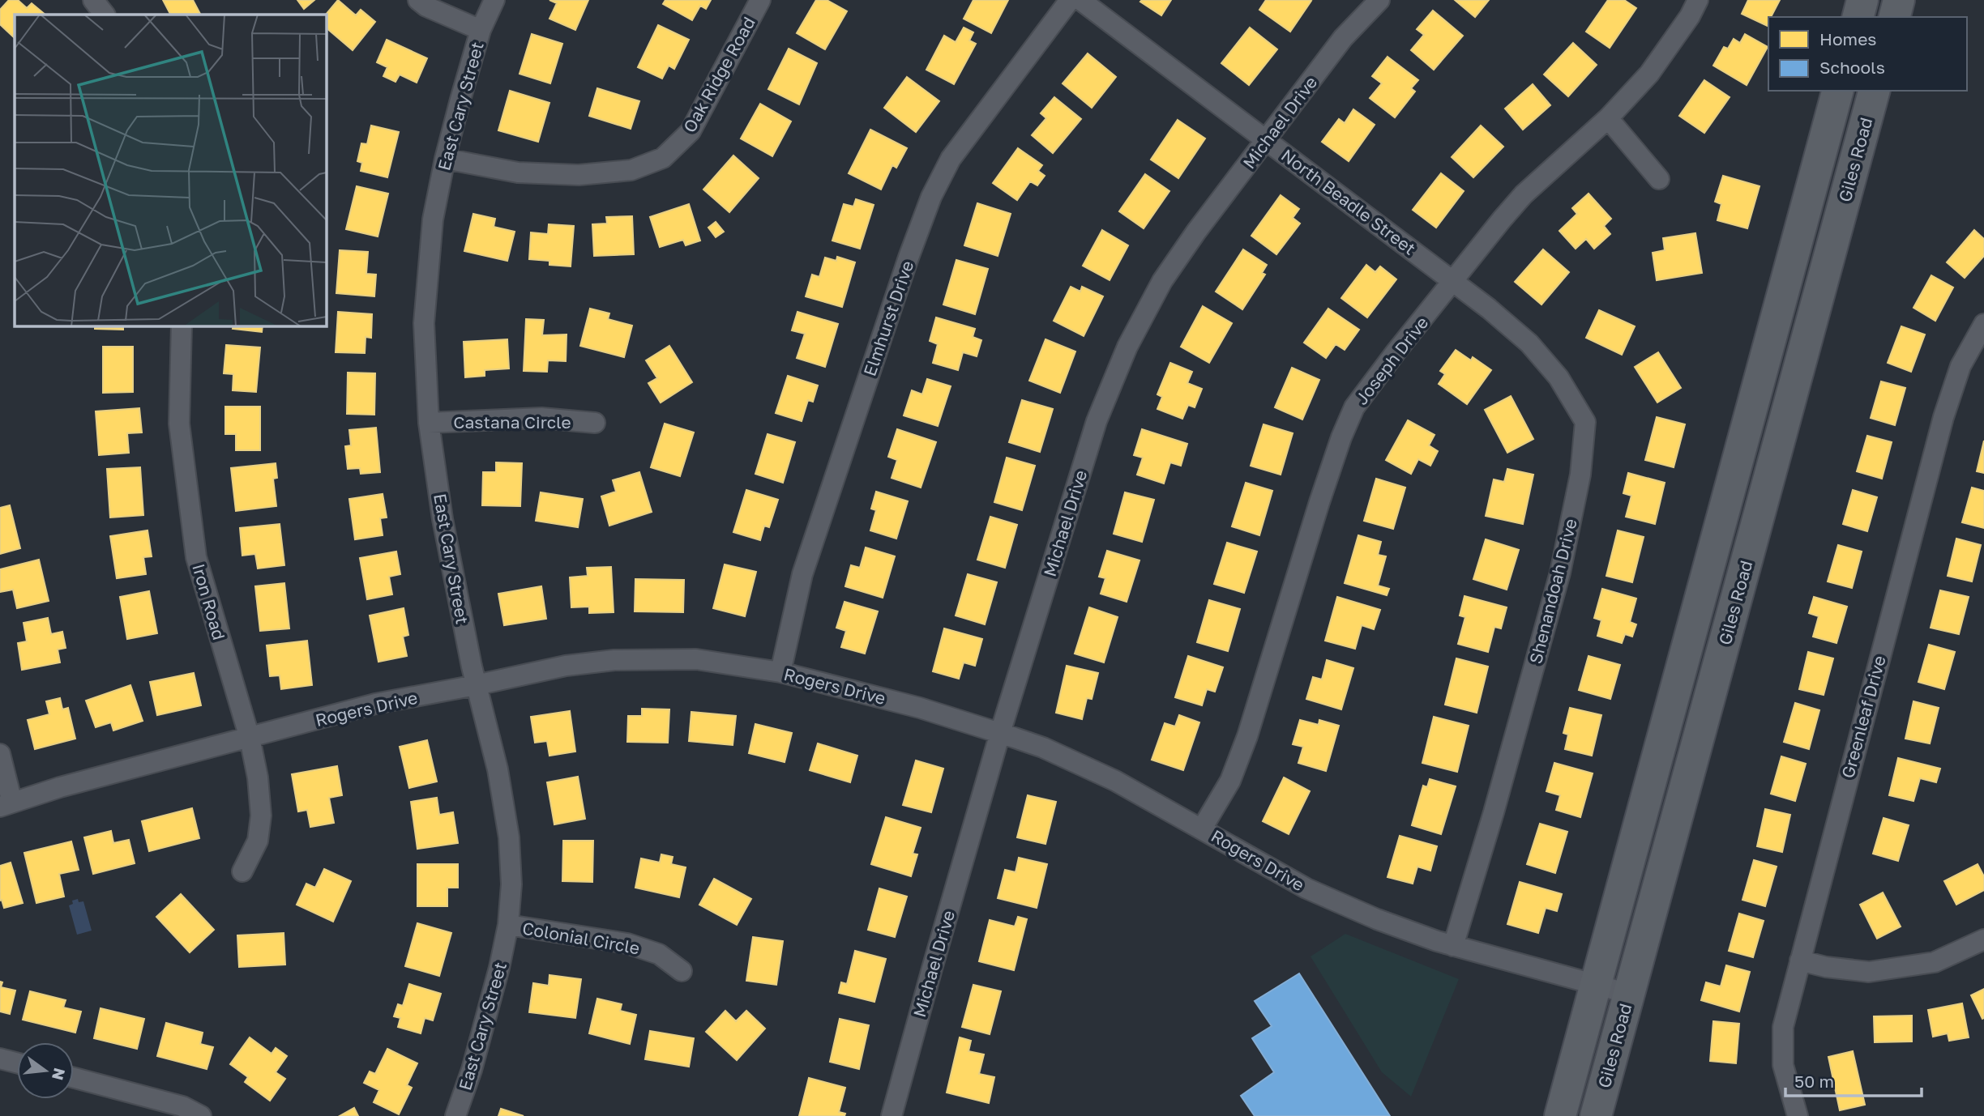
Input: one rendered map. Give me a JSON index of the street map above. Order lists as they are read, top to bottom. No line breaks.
{"streets":{"main road":["Giles Road"],"street":["Oak Ridge Road","East Cary Street","Michael Drive","North Beadle Street","Elmhurst Drive","Joseph Drive","Castana Circle","Shenandoah Drive","Iron Road","Rogers Drive","Greenleaf Drive","Colonial Circle"]},"crossings":[["Oak Ridge Road","East Cary Street"],["East Cary Street","Castana Circle"],["East Cary Street","Rogers Drive"],["East Cary Street","Colonial Circle"],["Michael Drive","North Beadle Street"],["Michael Drive","Rogers Drive"],["Giles Road","Rogers Drive"],["North Beadle Street","Joseph Drive"],["North Beadle Street","Shenandoah Drive"],["Elmhurst Drive","Rogers Drive"],["Joseph Drive","Shenandoah Drive"],["Joseph Drive","Rogers Drive"],["Shenandoah Drive","Rogers Drive"],["Iron Road","Rogers Drive"]],"legend":["Homes","Schools"],"scale_bar":"50 m","north":"right"}
